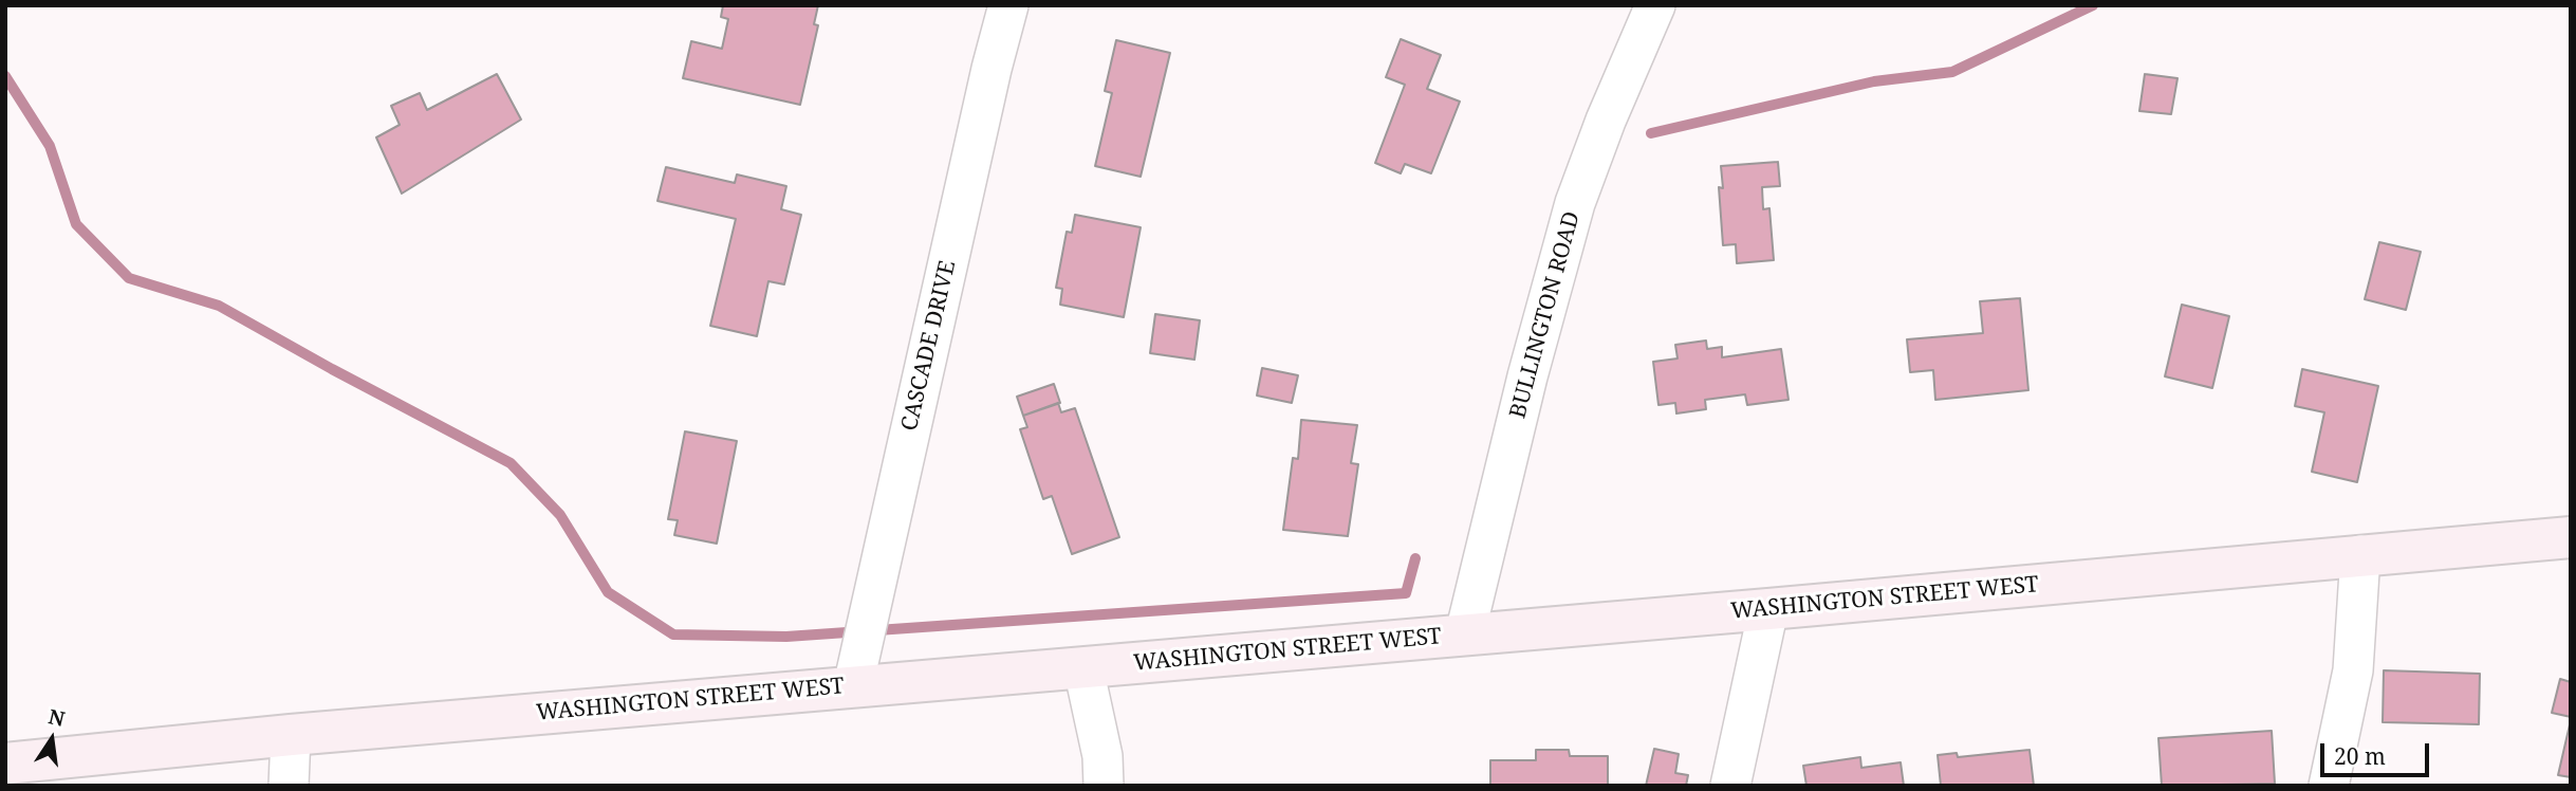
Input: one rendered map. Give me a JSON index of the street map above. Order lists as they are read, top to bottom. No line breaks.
{"streets":{"street":["BULLINGTON ROAD","CASCADE DRIVE","WASHINGTON STREET WEST"]},"crossings":[["BULLINGTON ROAD","WASHINGTON STREET WEST"],["CASCADE DRIVE","WASHINGTON STREET WEST"]],"scale_bar":"20 m","north":"top"}
